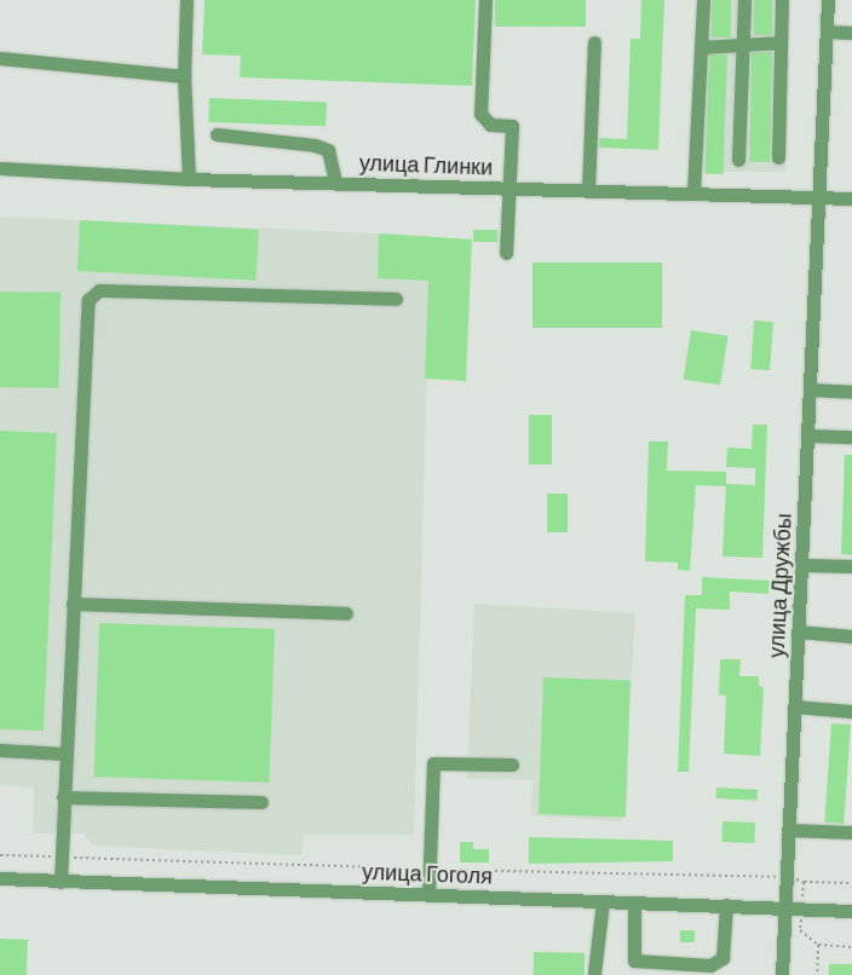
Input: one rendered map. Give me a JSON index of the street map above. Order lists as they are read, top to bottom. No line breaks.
{"streets":{"street":["улица Глинки","улица Дружбы","улица Гоголя"]},"crossings":[["улица Глинки","улица Дружбы"],["улица Дружбы","улица Гоголя"]]}
